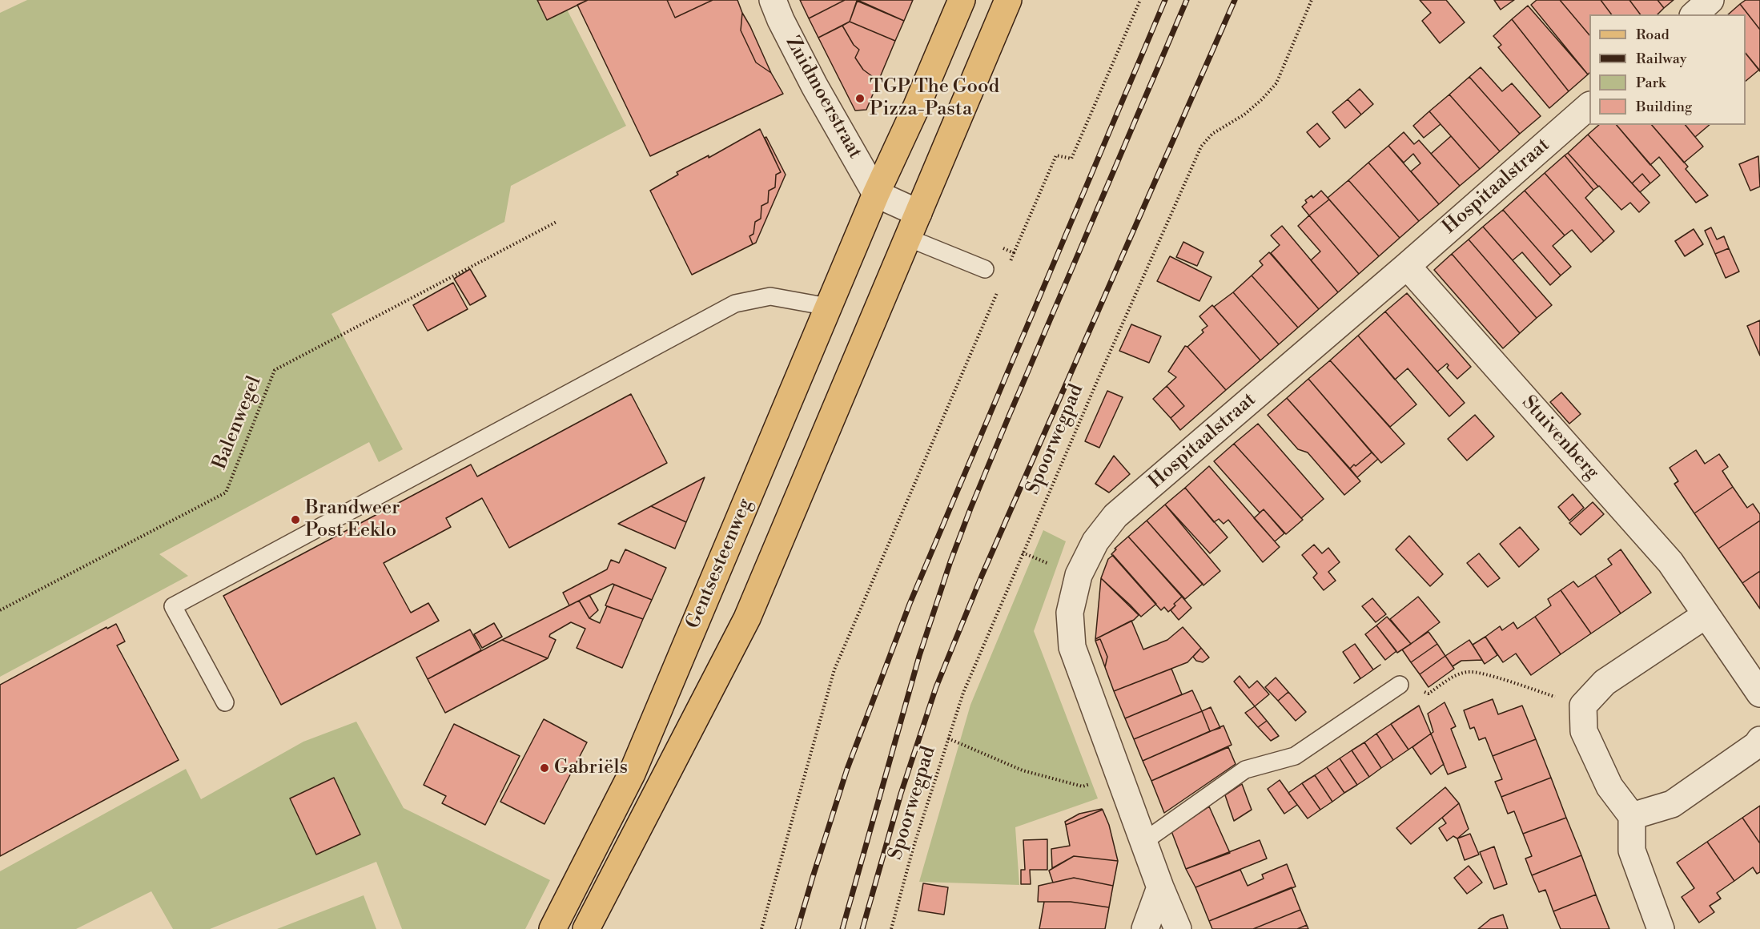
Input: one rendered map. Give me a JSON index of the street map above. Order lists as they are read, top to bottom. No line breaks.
{"streets":{"main road":["Gentsesteenweg"],"street":["Zuidmoerstraat","Hospitaalstraat","Stuivenberg"],"path":["Balenwegel","Spoorwegpad"]},"crossings":[["Zuidmoerstraat","Gentsesteenweg"],["Hospitaalstraat","Stuivenberg"]],"places":["TGP The Good Pizza-Pasta","Brandweer Post Eeklo","Gabriëls"],"legend":["Road","Railway","Park","Building"]}
